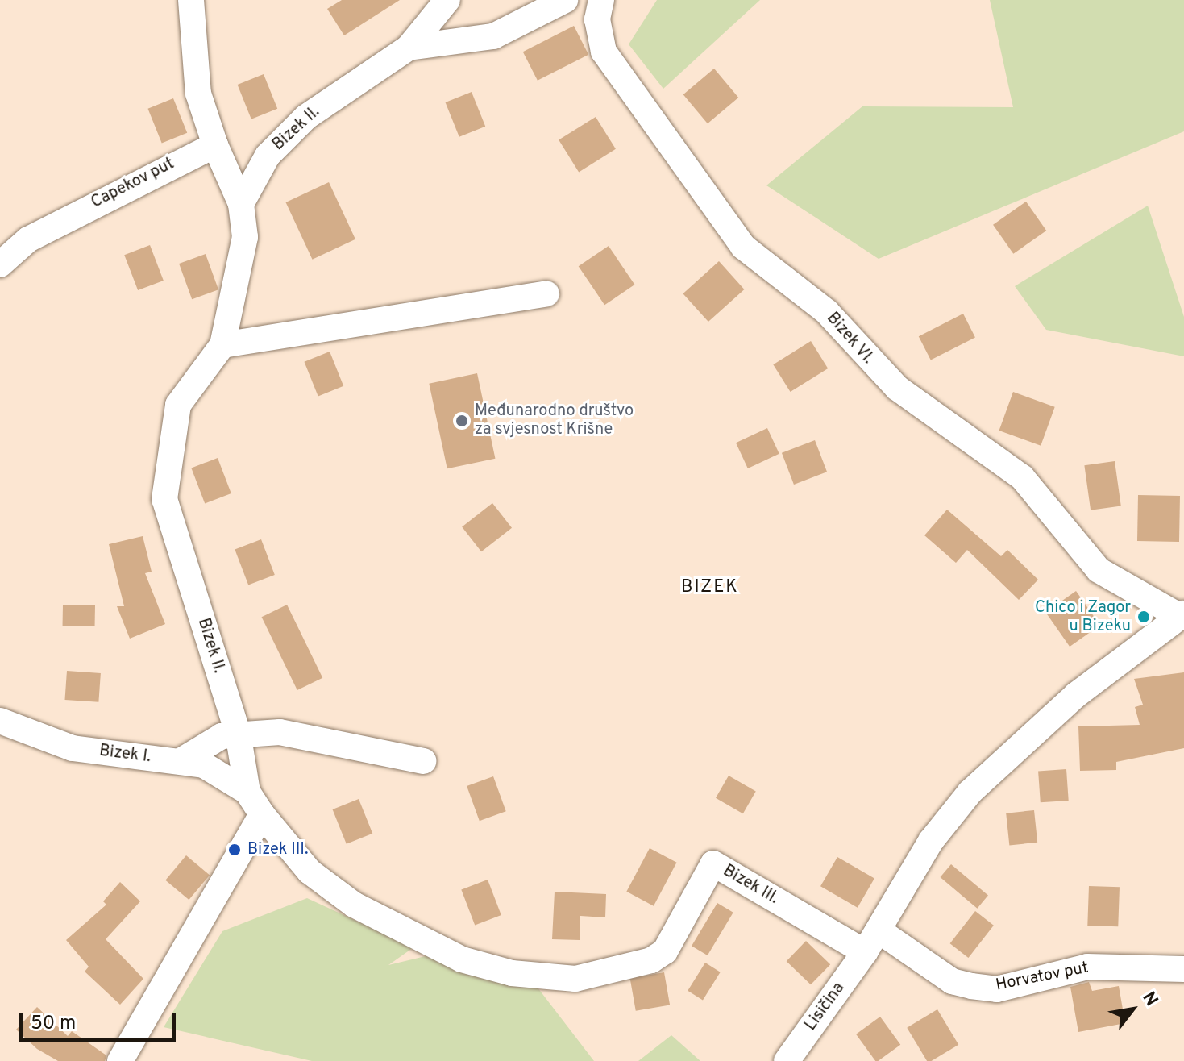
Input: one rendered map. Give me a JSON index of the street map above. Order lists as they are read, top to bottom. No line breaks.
{"streets":{"street":["Bizek II.","Capekov put","Bizek VI.","Bizek I.","Bizek III.","Horvatov put","Lisičina"]},"crossings":[["Bizek II.","Bizek I."],["Bizek II.","Bizek III."],["Bizek III.","Lisičina"]],"districts":["BIZEK"],"places":["Međunarodno društvo za svjesnost Krišne","Chico i Zagor u Bizeku","Bizek III."],"scale_bar":"50 m","north":"top right"}
